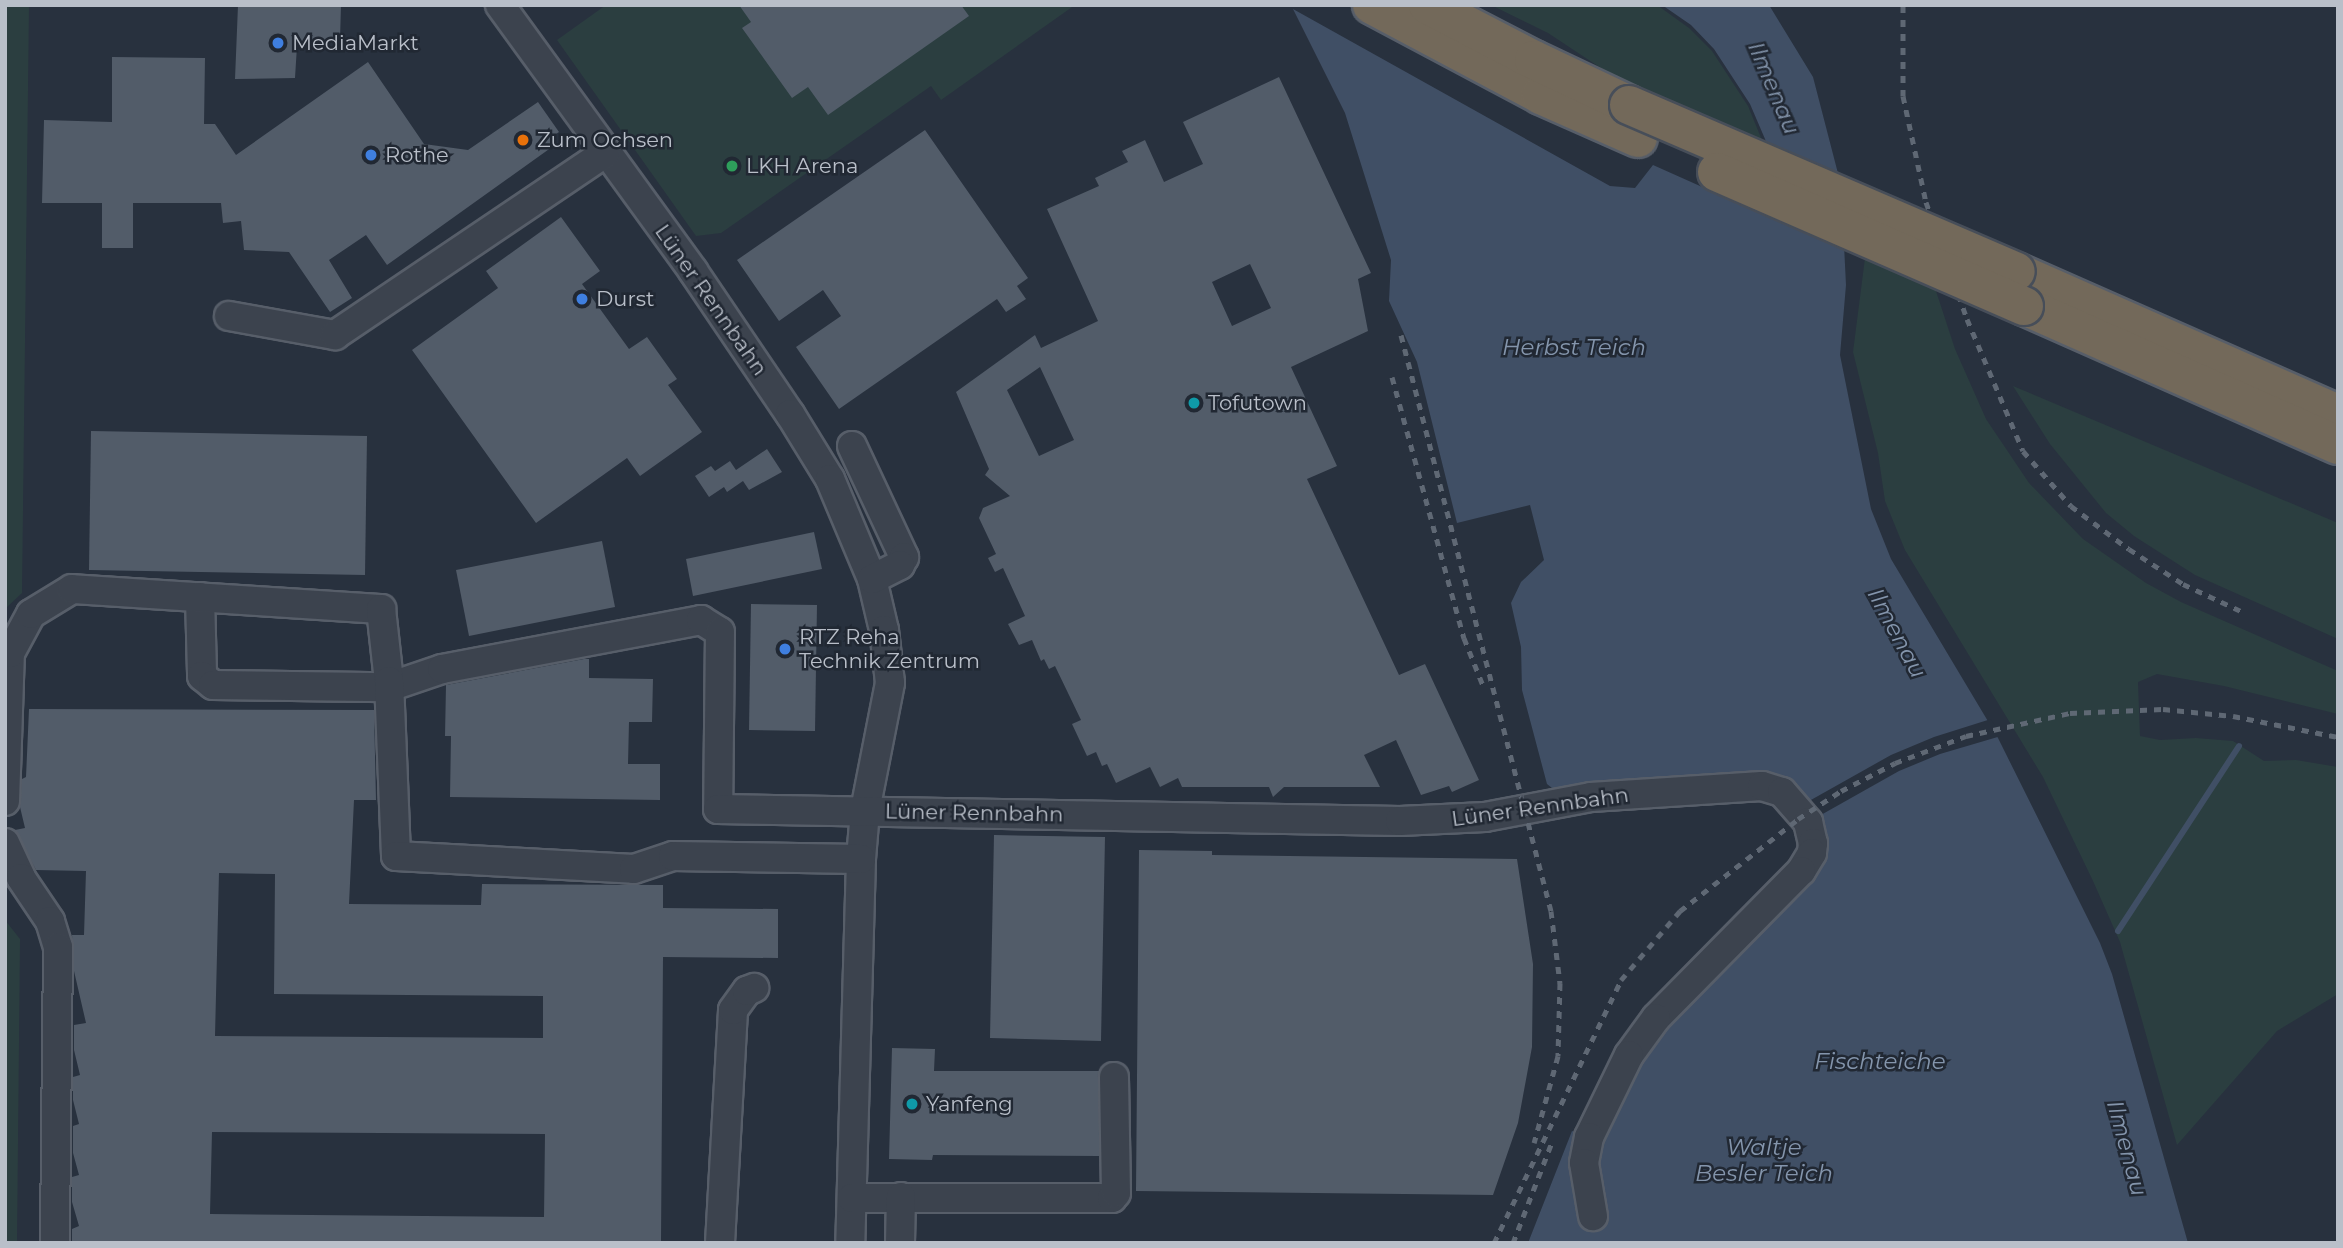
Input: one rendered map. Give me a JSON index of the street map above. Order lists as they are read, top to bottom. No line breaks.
{"streets":{"street":["Lüner Rennbahn"]},"water":["Ilmenau","Herbst Teich","Fischteiche","Waltje Besler Teich"],"places":["MediaMarkt","Zum Ochsen","Rothe","LKH Arena","Durst","Tofutown","RTZ Reha Technik Zentrum","Yanfeng"]}
